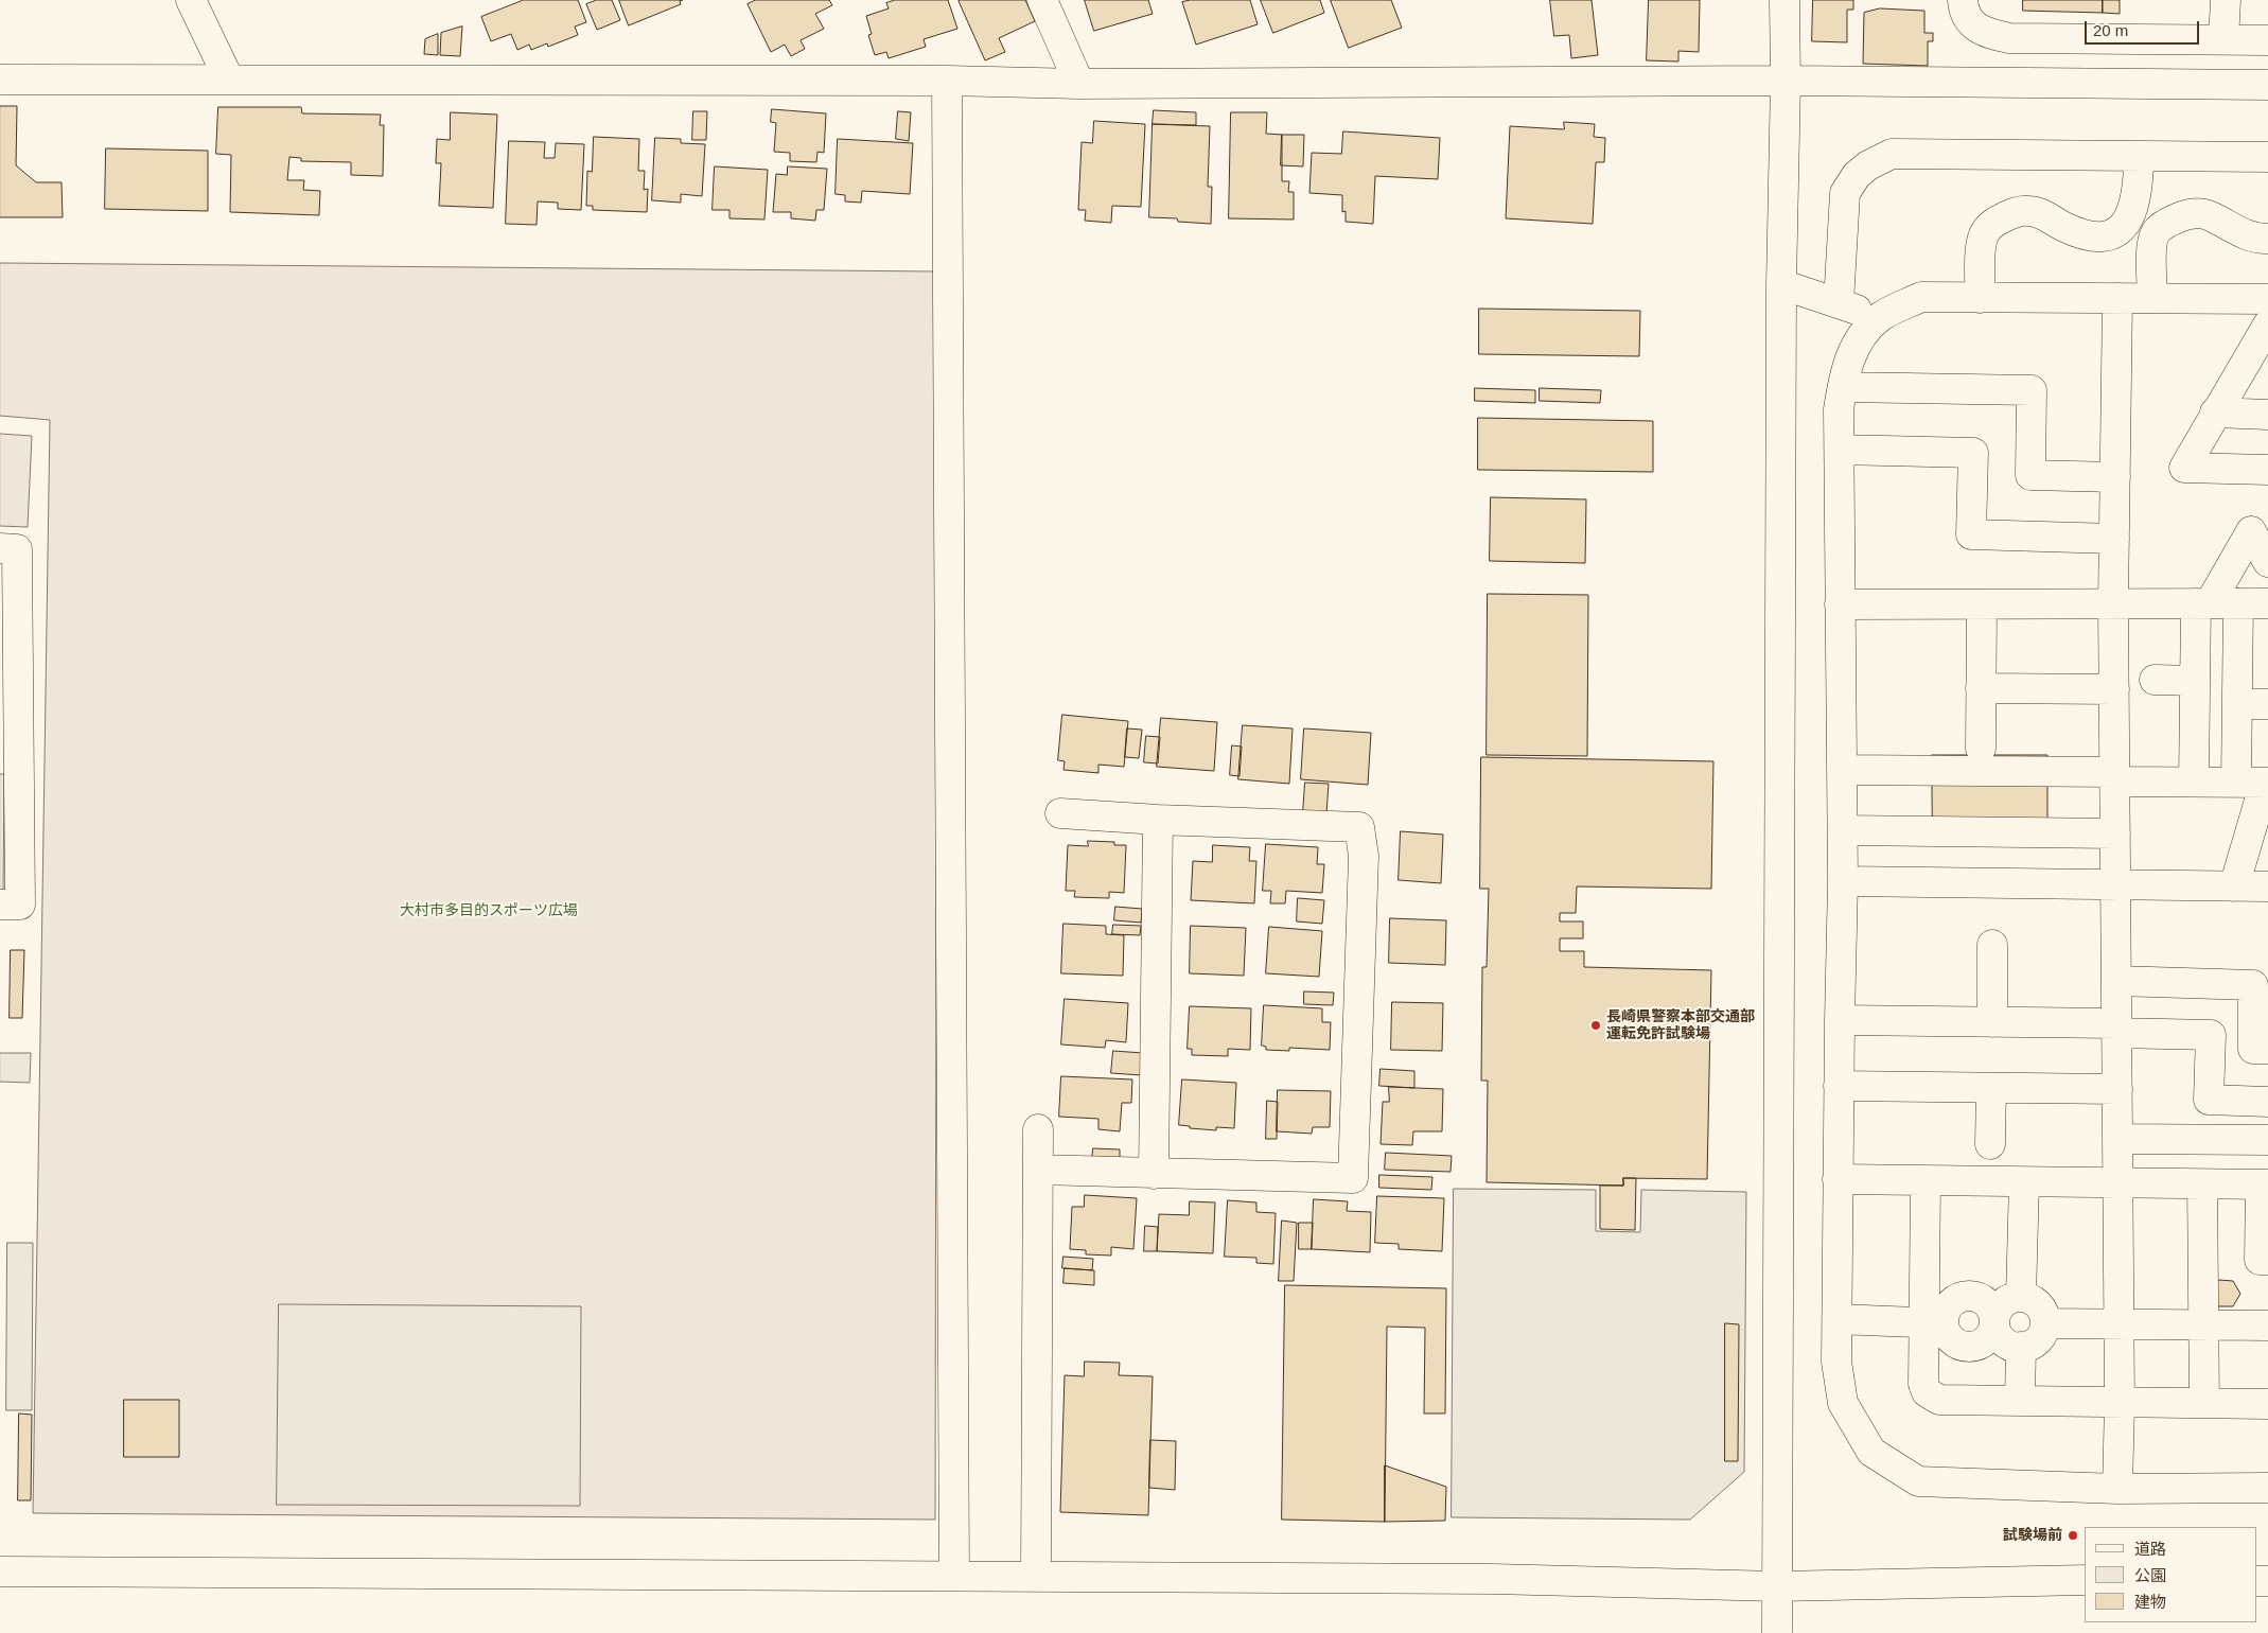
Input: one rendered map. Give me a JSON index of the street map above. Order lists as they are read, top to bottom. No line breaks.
{"parks":["大村市多目的スポーツ広場"],"places":["長崎県警察本部交通部 運転免許試験場","試験場前"],"legend":["道路","公園","建物"],"scale_bar":"20 m"}
